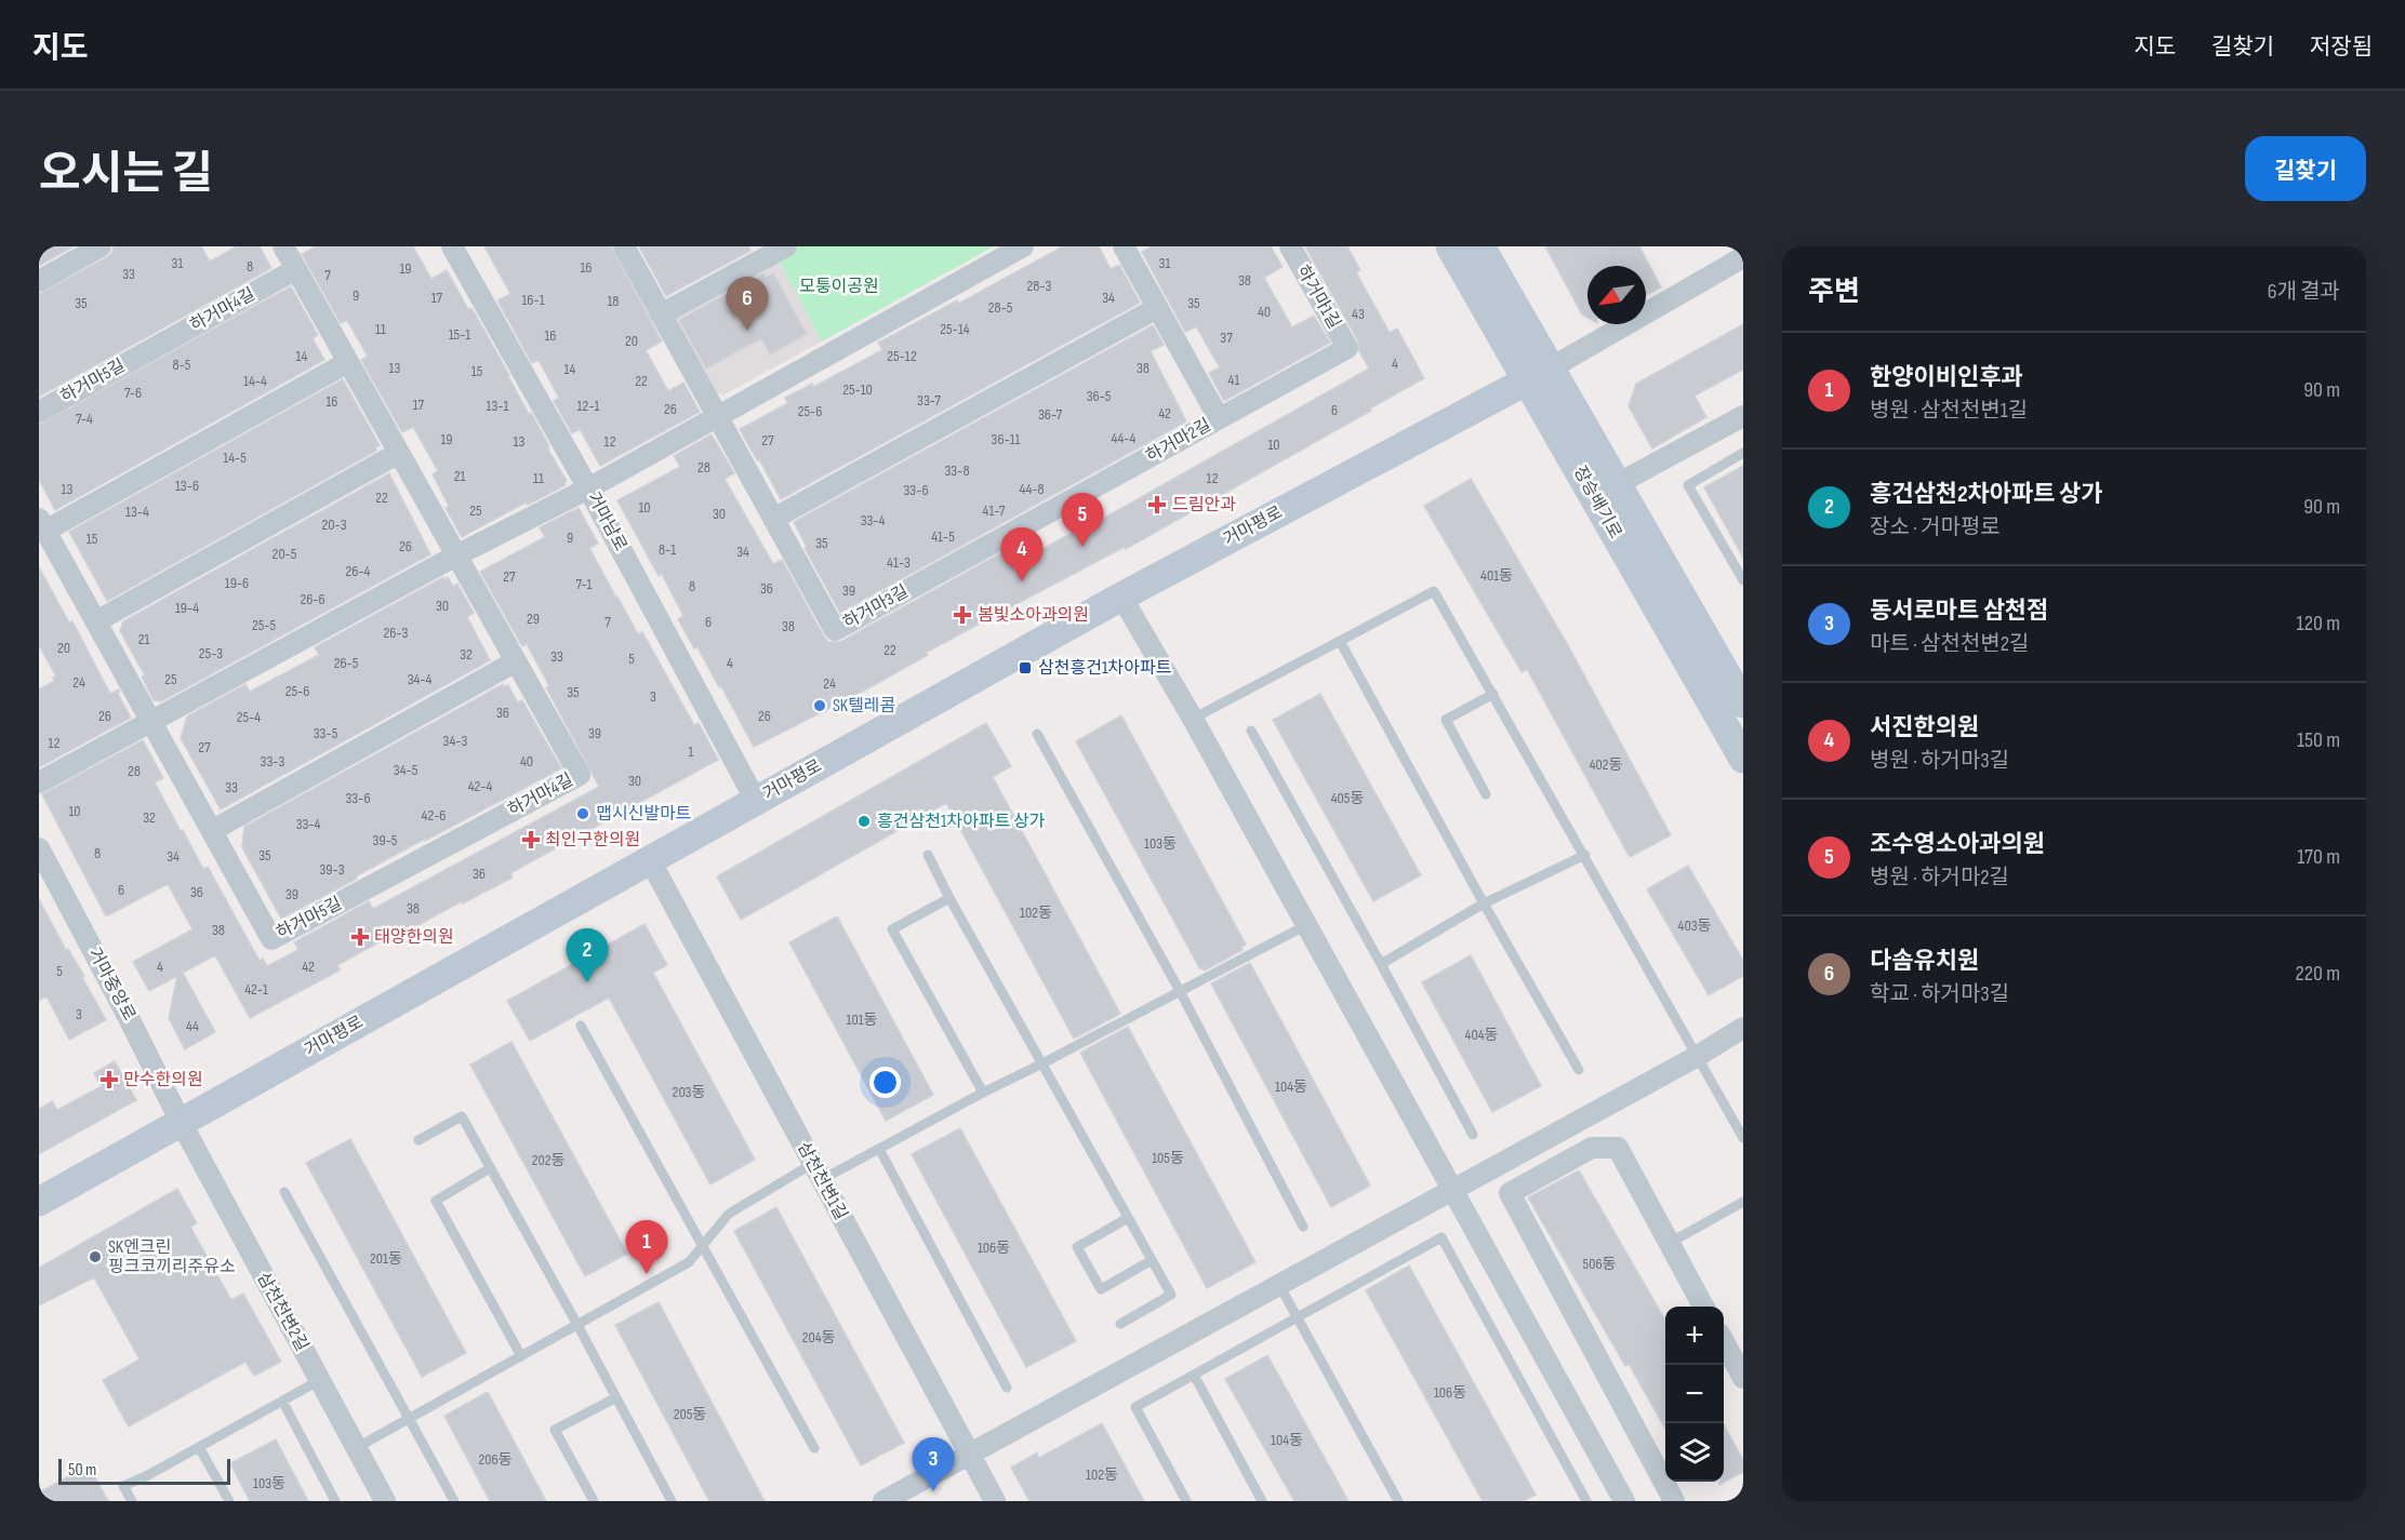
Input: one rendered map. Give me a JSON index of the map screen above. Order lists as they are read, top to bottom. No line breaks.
{"streets":{"street":["하거마1길","하거마4길","하거마5길","하거마2길","장승배기로","거마남로","거마평로","하거마3길","거마중앙로","삼천천변1길","삼천천변2길"]},"crossings":[["하거마1길","하거마2길"],["하거마4길","하거마5길"],["하거마2길","하거마3길"],["장승배기로","거마평로"],["거마남로","거마평로"],["거마평로","거마중앙로"],["거마평로","삼천천변1길"],["거마평로","삼천천변2길"],["거마중앙로","삼천천변2길"]],"parks":["모퉁이공원"],"places":{"health":["드림안과","봄빛소아과의원","최인구한의원","태양한의원","만수한의원"],"transit":["삼천흥건1차아파트"],"other":["SK텔레콤","맵시신발마트","흥건삼천1차아파트 상가","SK엔크린 핑크코끼리주유소"]},"house_numbers":["31","31","8","16","19","33","7","38","28-3","9","17","34","16-1","18","35","35","28-5","40","43","11","25-14","15-1","16","37","20","14","25-12","4","8-5","13","38","14","15","41","14-4","22","25-10","7-6","36-5","33-7","16","17","13-1","12-1","26","6","25-6","42","36-7","7-4","44-4","19","36-11","27","13","12","10","14-5","28","33-8","21","11","12","13-6","13","44-8","33-6","22","10","25","41-7","13-4","30","33-4","20-3","41-5","9","15","35","26","8-1","34","20-5","41-3","26-4","401동","27","19-6","7-1","8","36","39","26-6","30","19-4","29","7","6","25-5","38","26-3","21","20","22","25-3","32","33","5","26-5","4","25","34-4","24","24","25-6","35","3","36","26","26","25-4","33-5","39","34-3","12","27","1","33-3","40","402동","34-5","28","30","42-4","33","33-6","405동","10","42-6","32","33-4","39-5","103동","8","35","34","39-3","36","6","36","39","38","102동","403동","38","4","42","5","42-1","3","101동","44","404동","104동","203동","105동","202동","106동","201동","506동","204동","106동","205동","104동","206동","102동","103동"],"scale_bar":"50 m","north":"bottom left","page":{"header":"지도","nav":["지도","길찾기","저장됨"],"title":"오시는 길","buttons":"길찾기","heading":["주변","6개 결과"],"pins":["6","5","4","2","1","3"],"list":[{"mark":"1","name":"한양이비인후과","note":"병원 · 삼천천변1길","value":"90 m"},{"mark":"2","name":"흥건삼천2차아파트 상가","note":"장소 · 거마평로","value":"90 m"},{"mark":"3","name":"동서로마트 삼천점","note":"마트 · 삼천천변2길","value":"120 m"},{"mark":"4","name":"서진한의원","note":"병원 · 하거마3길","value":"150 m"},{"mark":"5","name":"조수영소아과의원","note":"병원 · 하거마2길","value":"170 m"},{"mark":"6","name":"다솜유치원","note":"학교 · 하거마3길","value":"220 m"}],"map_buttons":["+","−"],"scale":"50 m"}}
